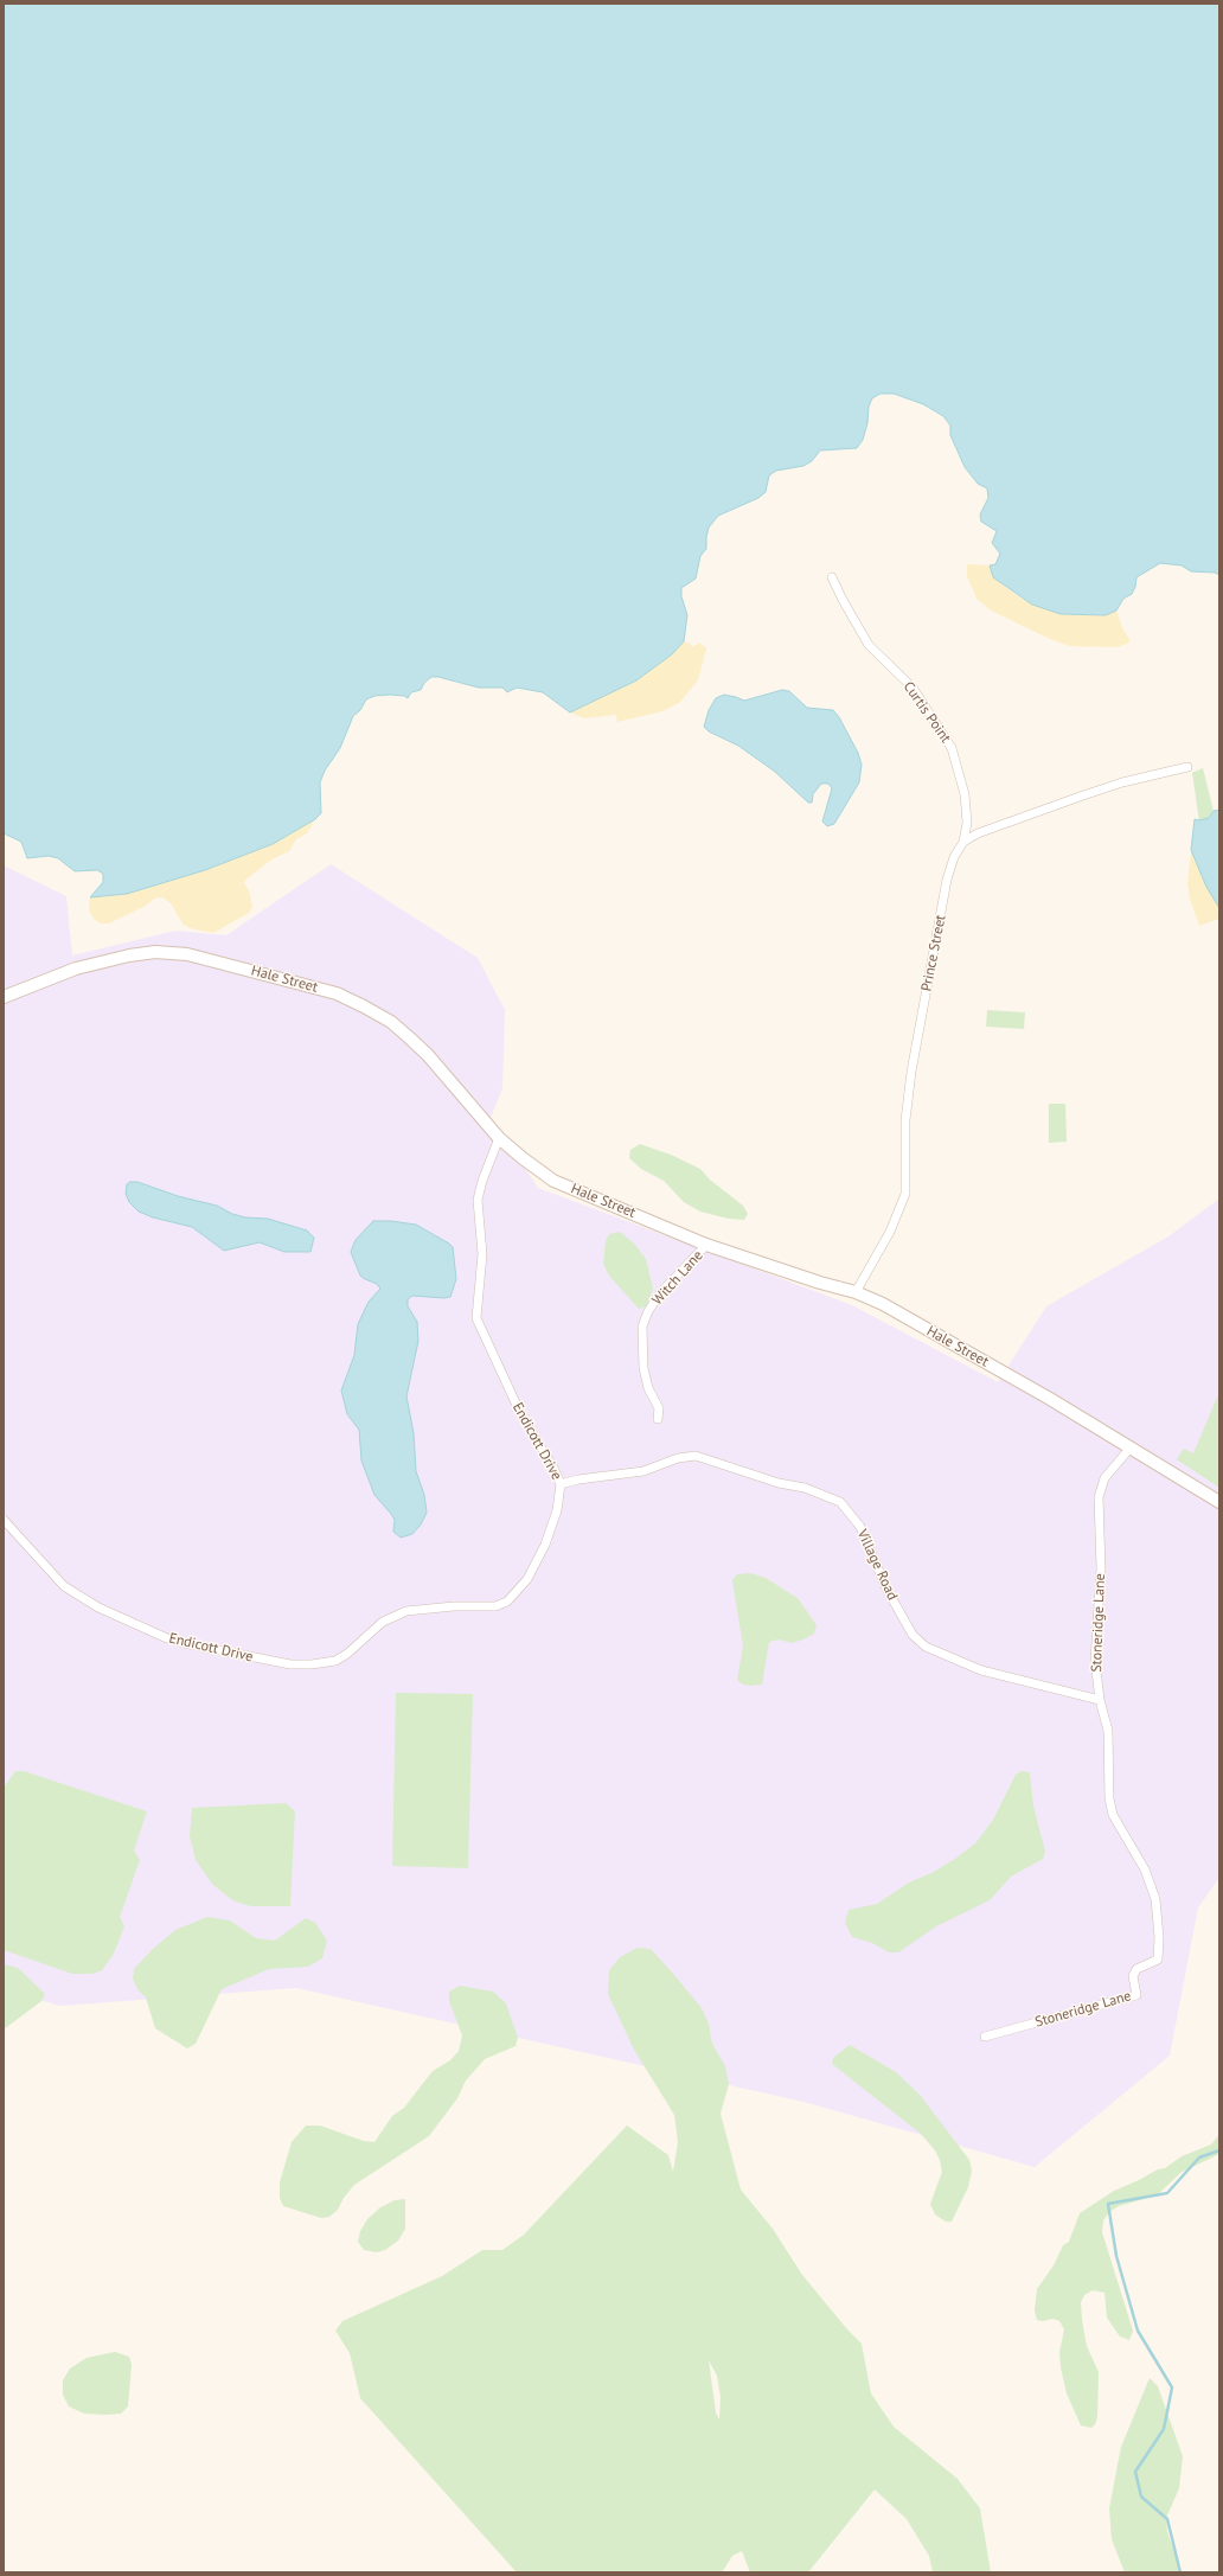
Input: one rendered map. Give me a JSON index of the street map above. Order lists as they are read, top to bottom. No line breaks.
{"streets":{"main road":["Hale Street"],"street":["Curtis Point","Prince Street","Witch Lane","Endicott Drive","Village Road","Stoneridge Lane"]},"crossings":[["Curtis Point","Prince Street"],["Prince Street","Hale Street"],["Hale Street","Witch Lane"],["Hale Street","Endicott Drive"],["Hale Street","Stoneridge Lane"],["Endicott Drive","Village Road"],["Village Road","Stoneridge Lane"]]}
